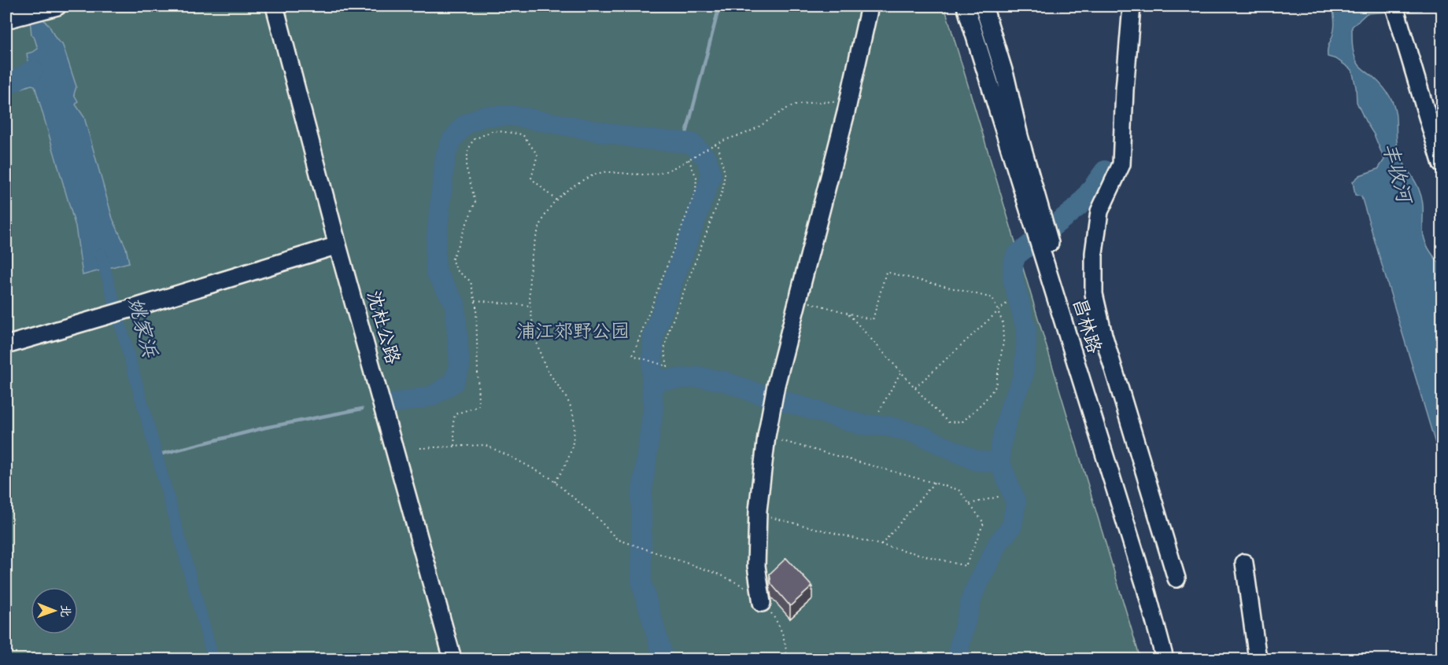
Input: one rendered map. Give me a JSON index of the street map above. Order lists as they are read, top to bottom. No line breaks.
{"streets":{"street":["昌林路","沈杜公路"]},"water":["丰收河","姚家浜"],"parks":["浦江郊野公园"],"north":"right"}
